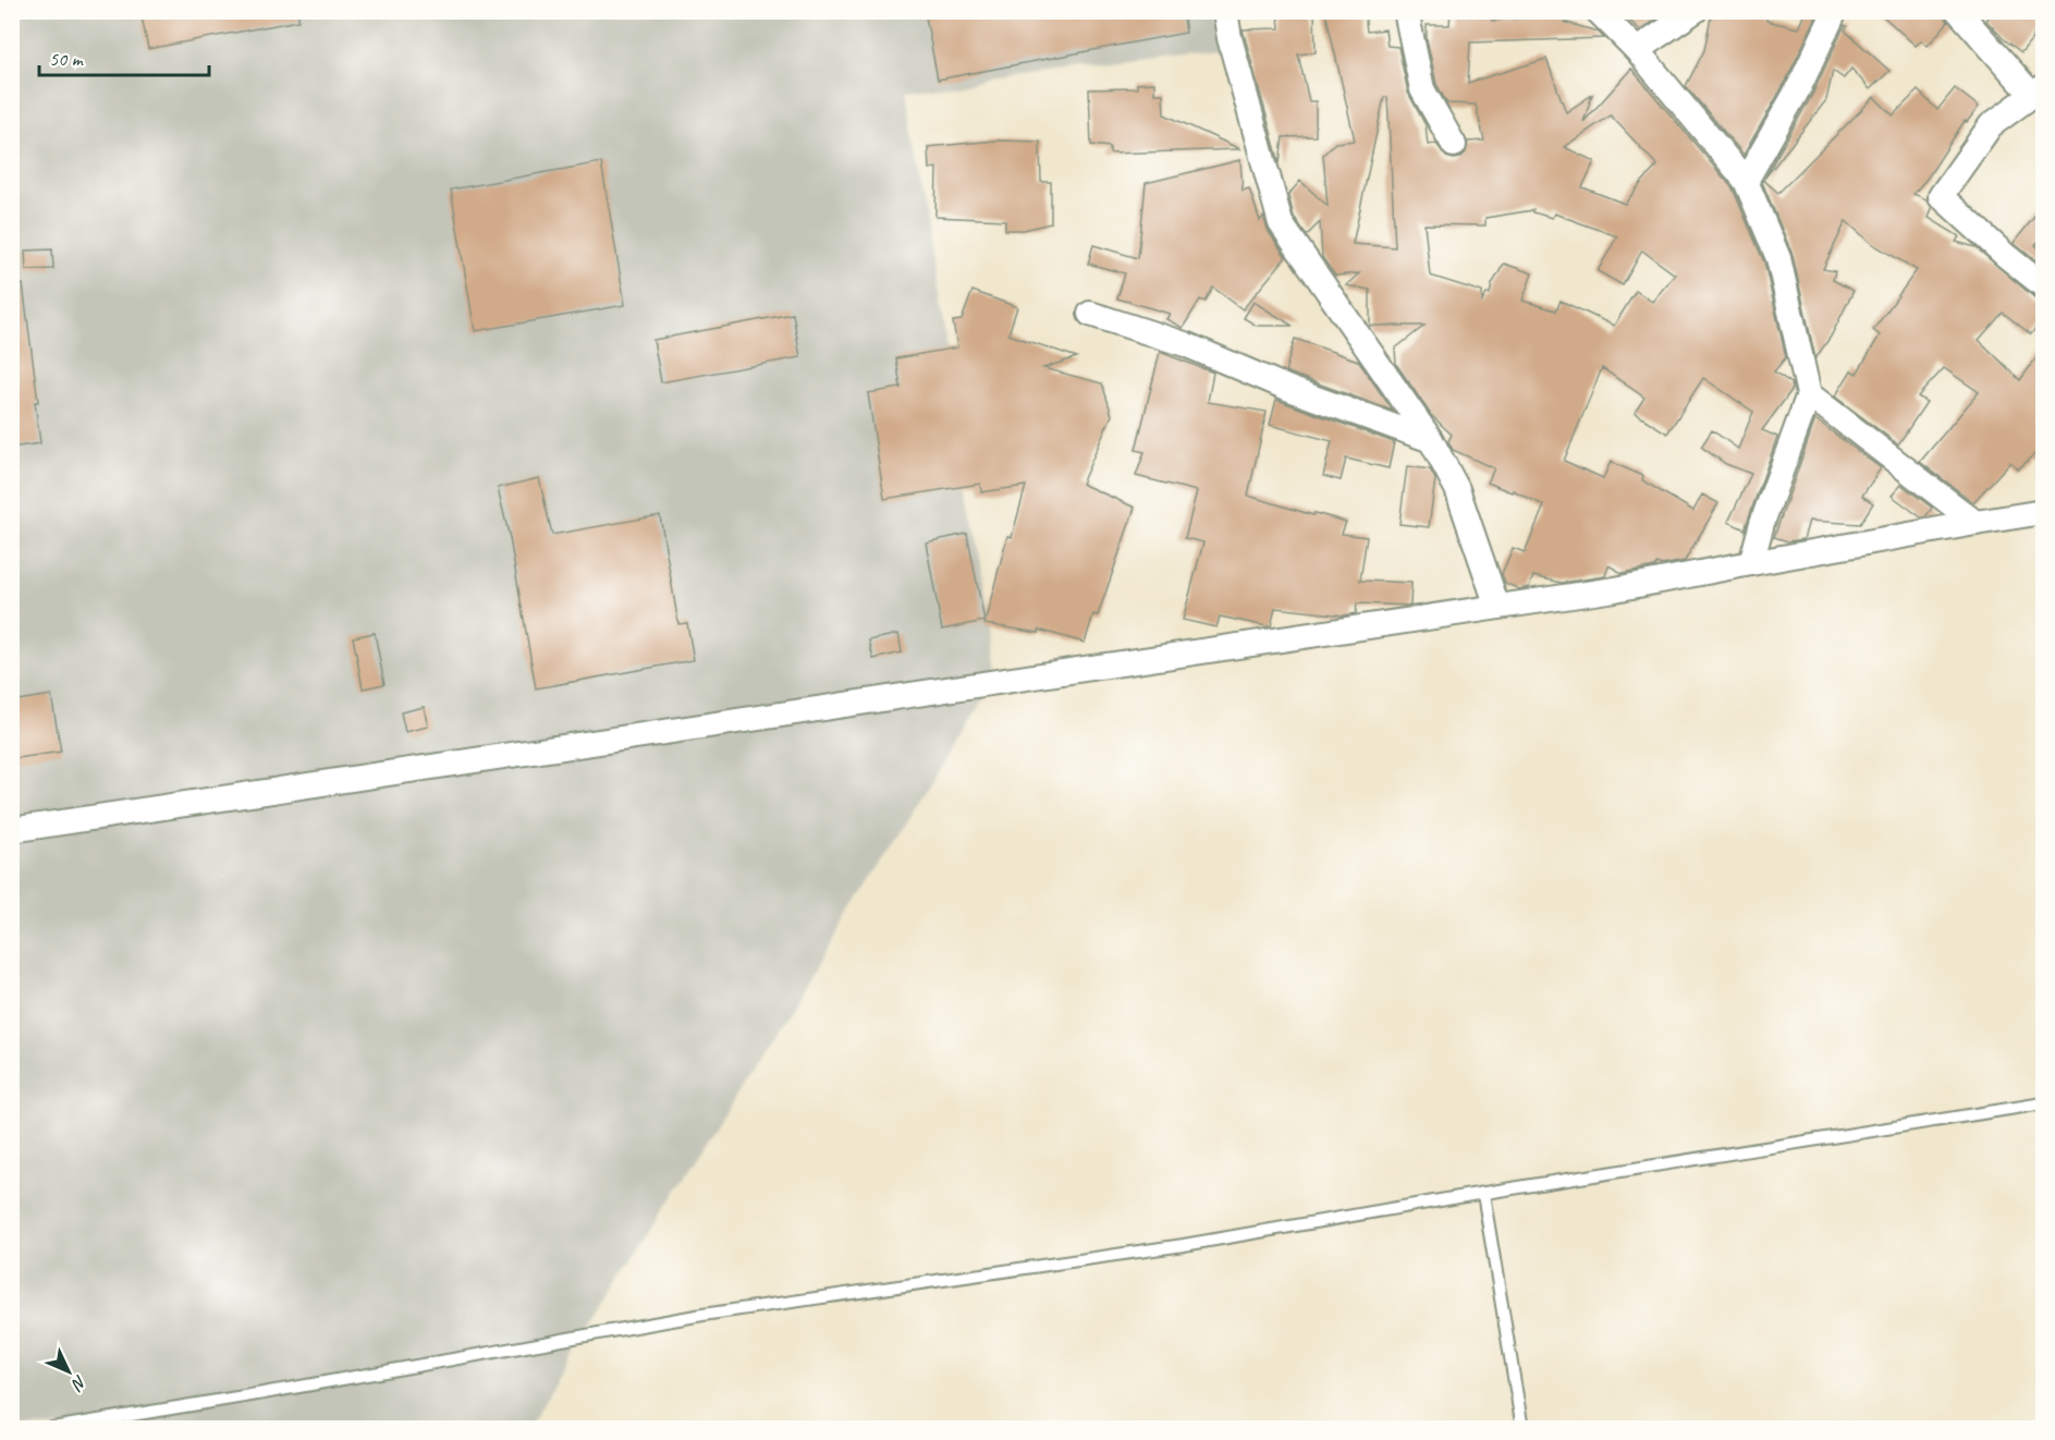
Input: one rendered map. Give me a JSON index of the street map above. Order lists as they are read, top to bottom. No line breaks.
{"scale_bar":"50 m","north":"bottom right"}
